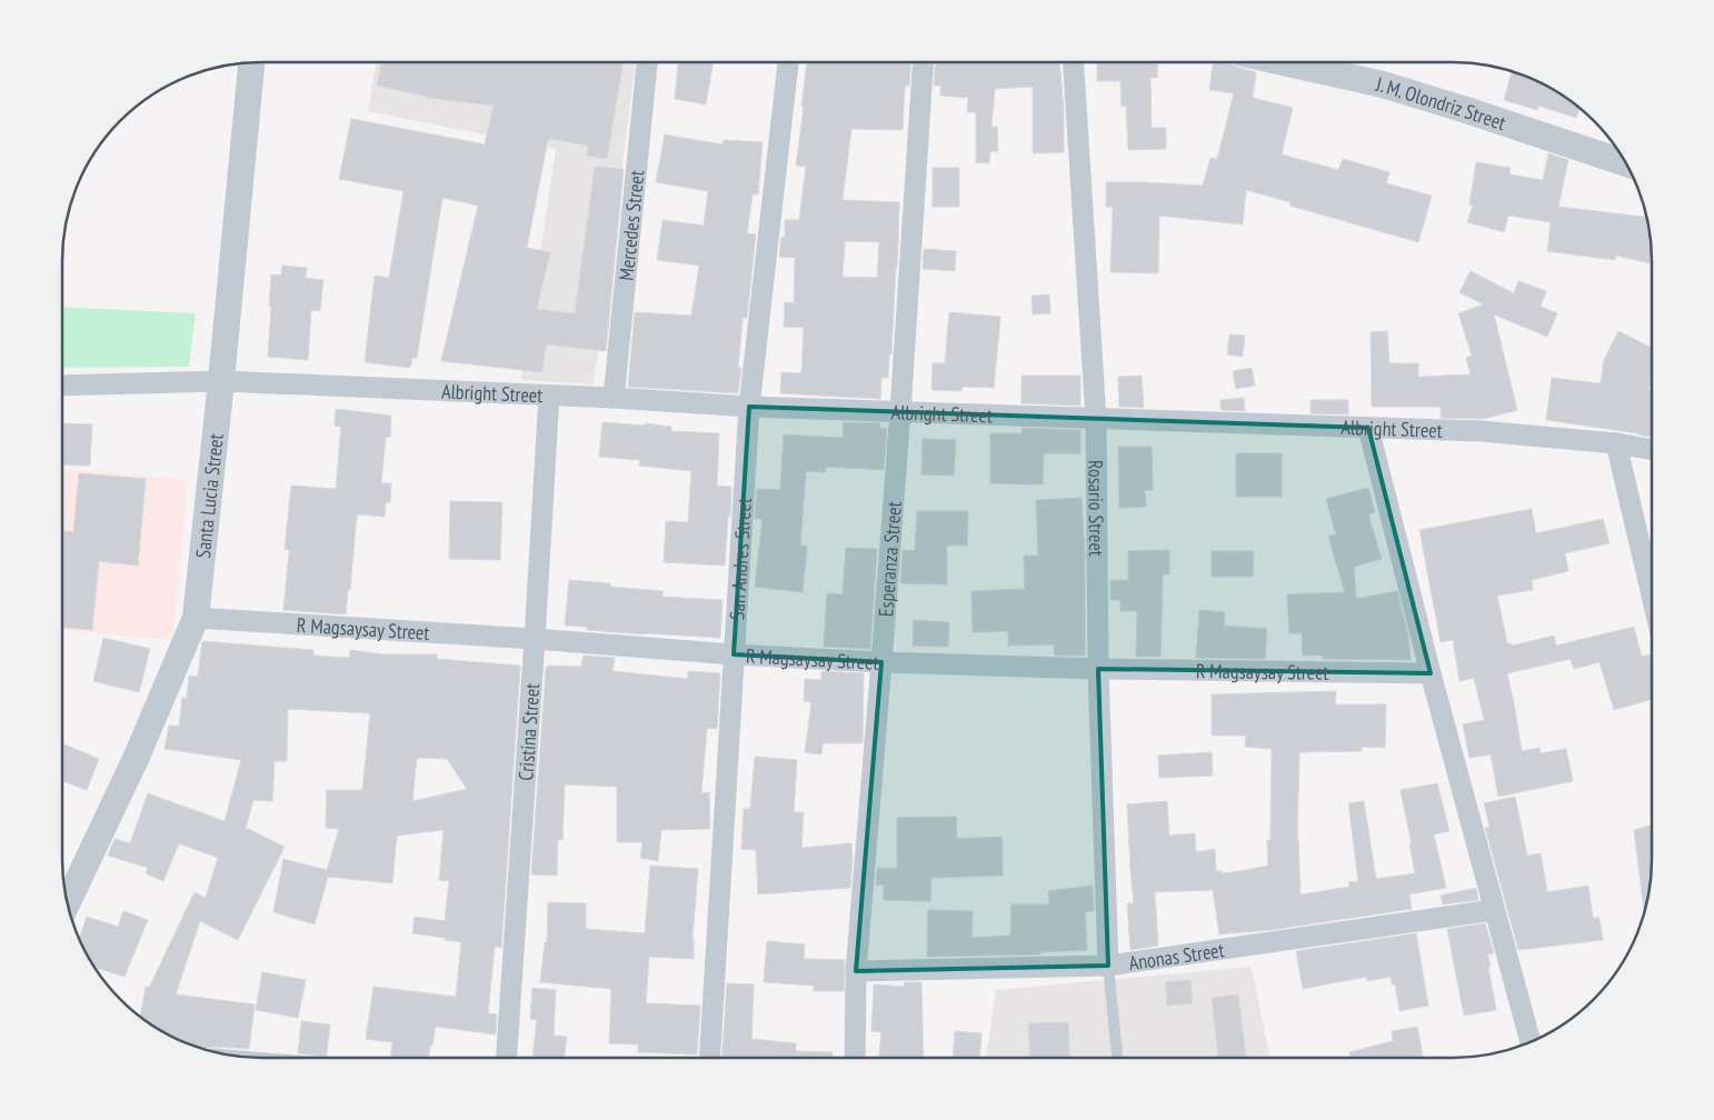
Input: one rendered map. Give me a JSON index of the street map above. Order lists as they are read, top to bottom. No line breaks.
{"streets":{"street":["J. M. Olondriz Street","Mercedes Street","Albright Street","Santa Lucia Street","Rosario Street","San Andres Street","Esperanza Street","R Magsaysay Street","Cristina Street","Anonas Street"]},"crossings":[["Mercedes Street","Albright Street"],["Albright Street","Santa Lucia Street"],["Albright Street","Rosario Street"],["Albright Street","San Andres Street"],["Albright Street","Esperanza Street"],["Albright Street","Cristina Street"],["Santa Lucia Street","R Magsaysay Street"],["Rosario Street","R Magsaysay Street"],["Rosario Street","Anonas Street"],["San Andres Street","R Magsaysay Street"],["Esperanza Street","R Magsaysay Street"],["Esperanza Street","Anonas Street"],["R Magsaysay Street","Cristina Street"]]}
